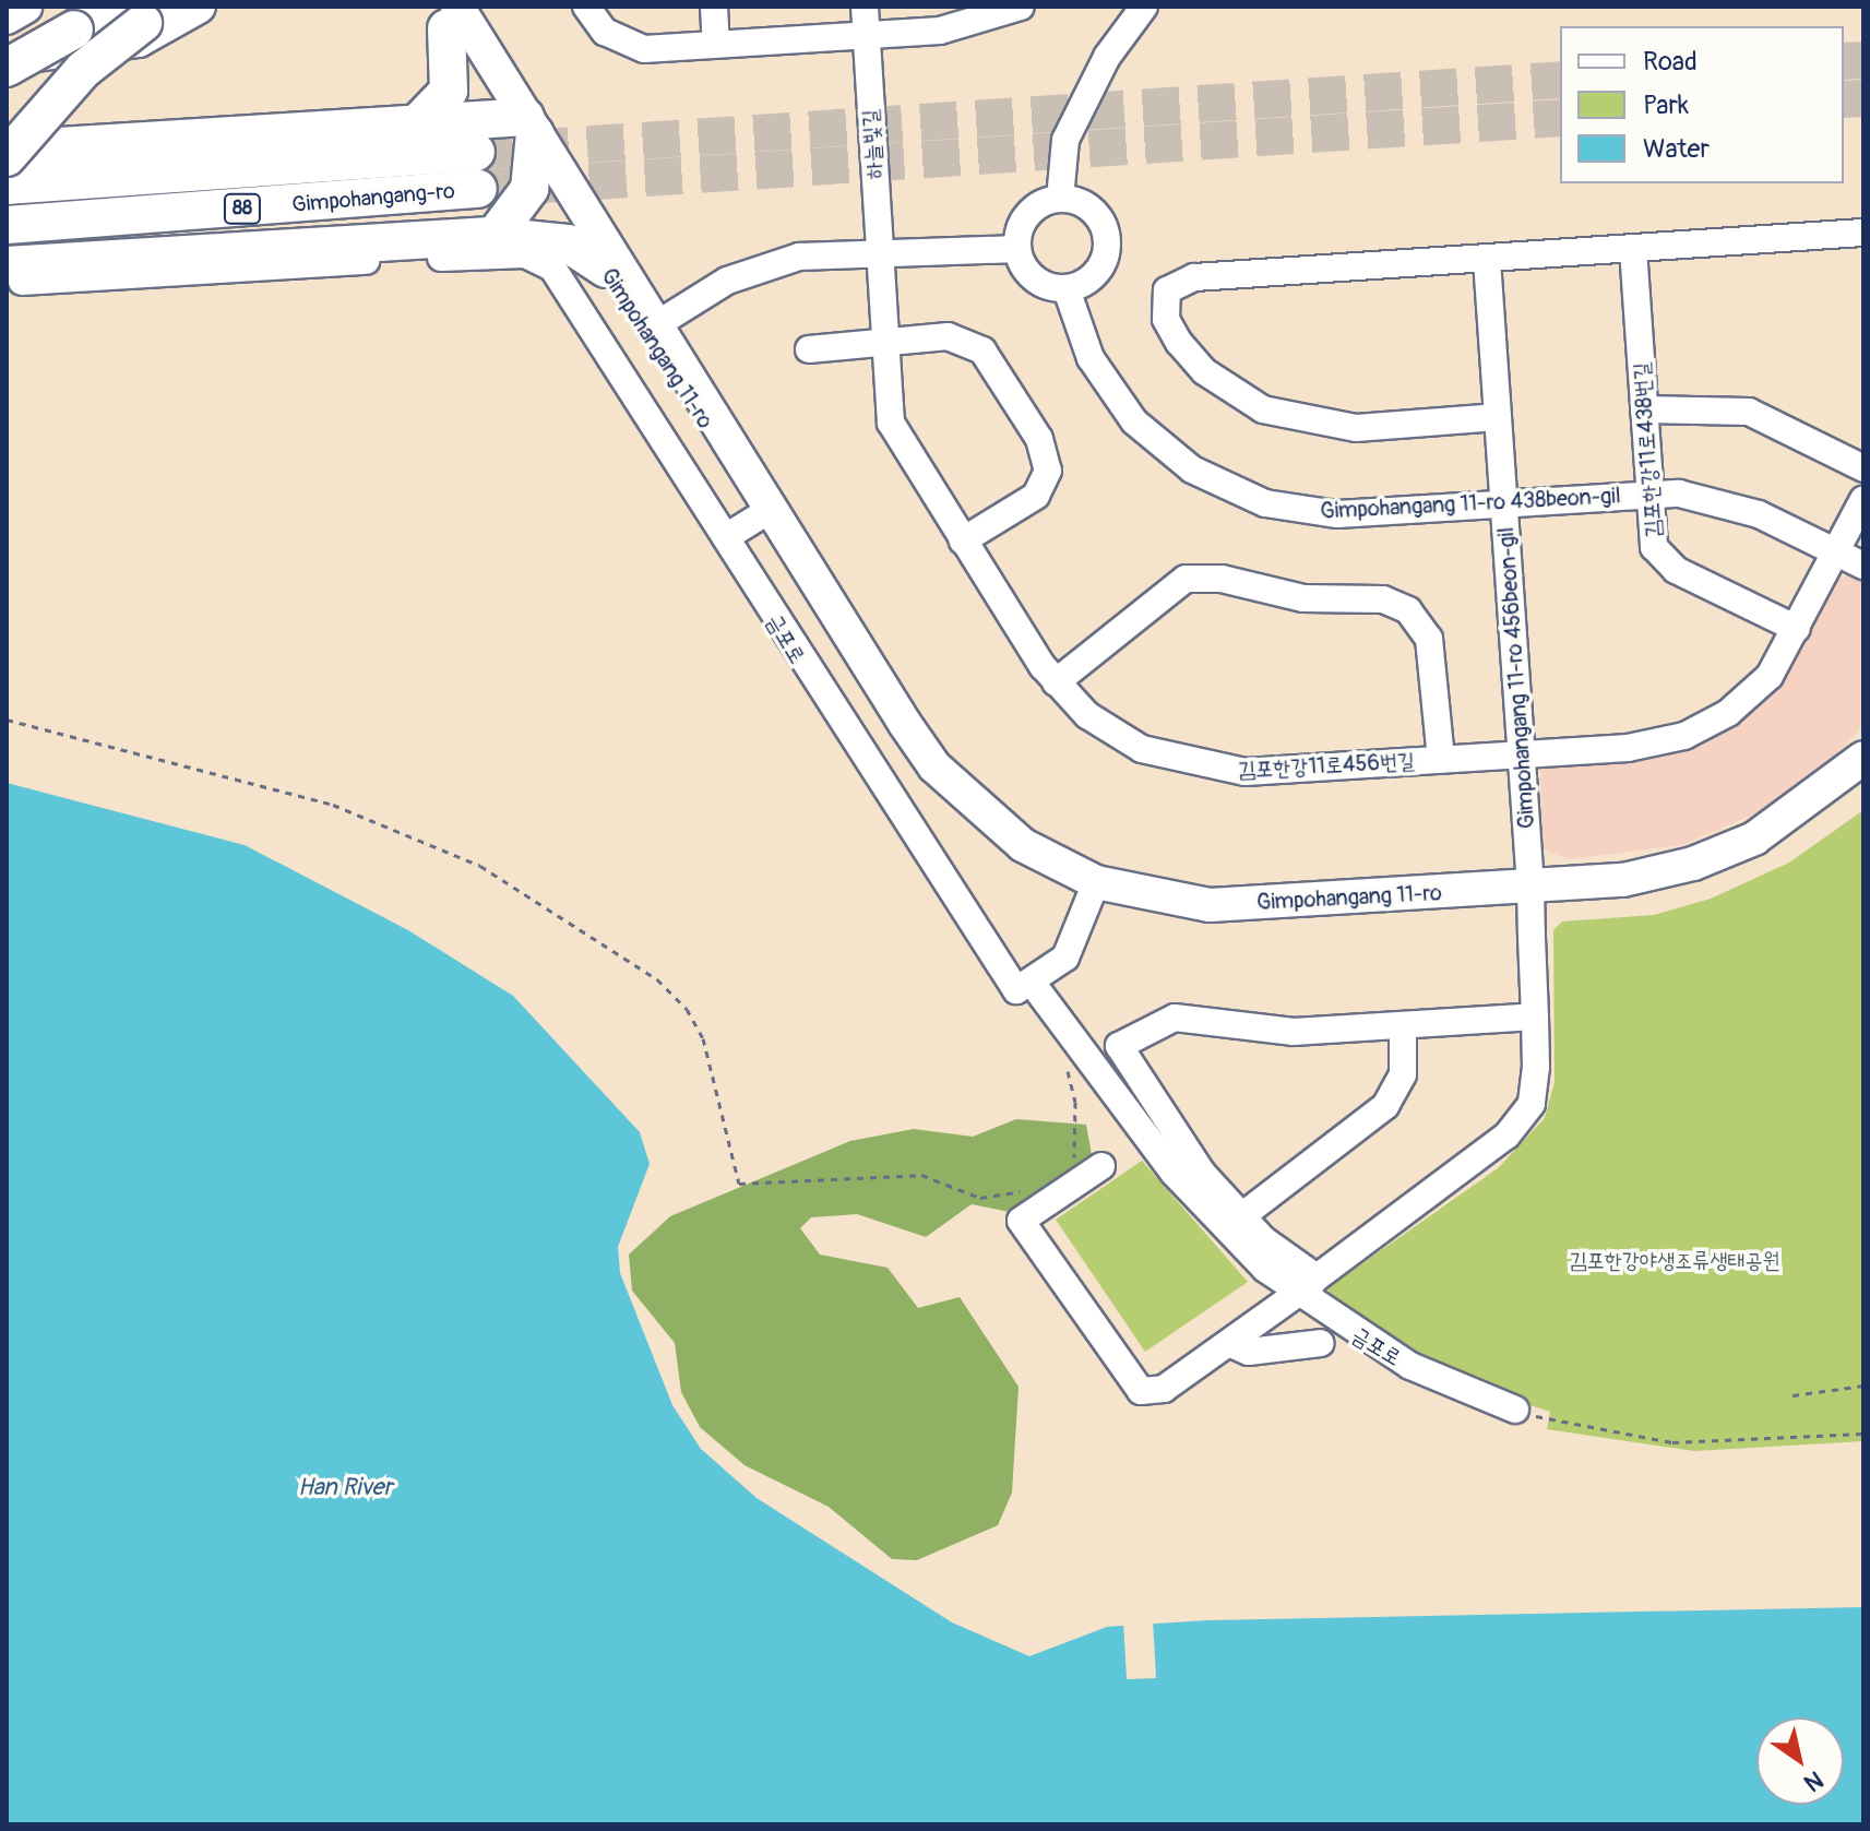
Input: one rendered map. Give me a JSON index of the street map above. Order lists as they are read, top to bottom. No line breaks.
{"streets":{"highway":["Gimpohangang-ro","88"],"main road":["Gimpohangang 11-ro"],"street":["하늘빛길","김포한강11로438번길","Gimpohangang 11-ro 438beon-gil","금포로","Gimpohangang 11-ro 456beon-gil","김포한강11로456번길"]},"crossings":[["하늘빛길","김포한강11로456번길"],["Gimpohangang 11-ro","Gimpohangang 11-ro 456beon-gil"],["김포한강11로438번길","Gimpohangang 11-ro 438beon-gil"],["김포한강11로438번길","김포한강11로456번길"],["Gimpohangang 11-ro 438beon-gil","Gimpohangang 11-ro 456beon-gil"],["금포로","Gimpohangang 11-ro 456beon-gil"],["Gimpohangang 11-ro 456beon-gil","김포한강11로456번길"]],"water":["Han River"],"parks":["김포한강야생조류생태공원"],"legend":["Road","Park","Water"],"north":"bottom right"}
